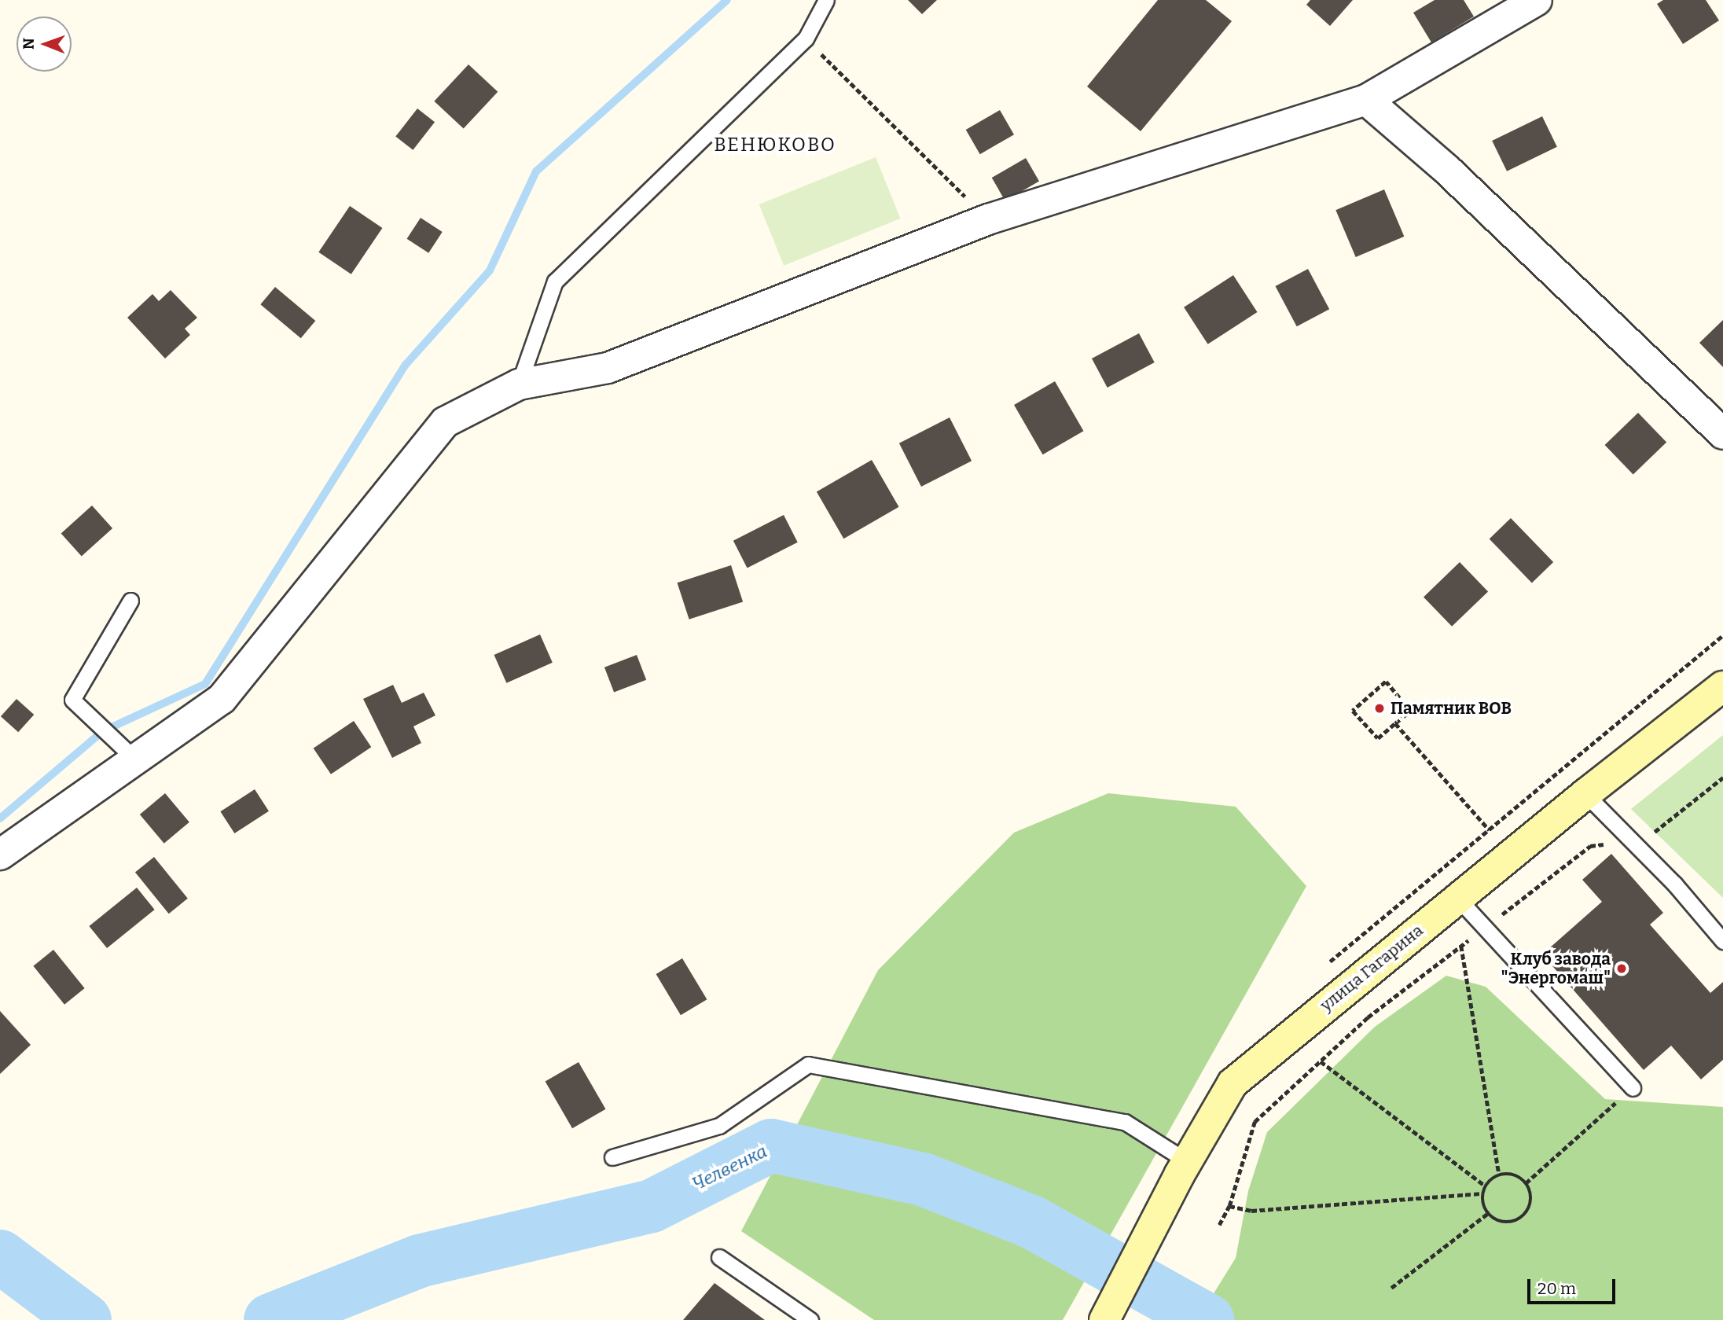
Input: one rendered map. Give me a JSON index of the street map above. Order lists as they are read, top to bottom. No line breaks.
{"streets":{"main road":["улица Гагарина"]},"districts":["ВЕНЮКОВО"],"water":["Челвенка"],"places":["Памятник ВОВ","Клуб завода \"Энергомаш\""],"scale_bar":"20 m","north":"left"}
